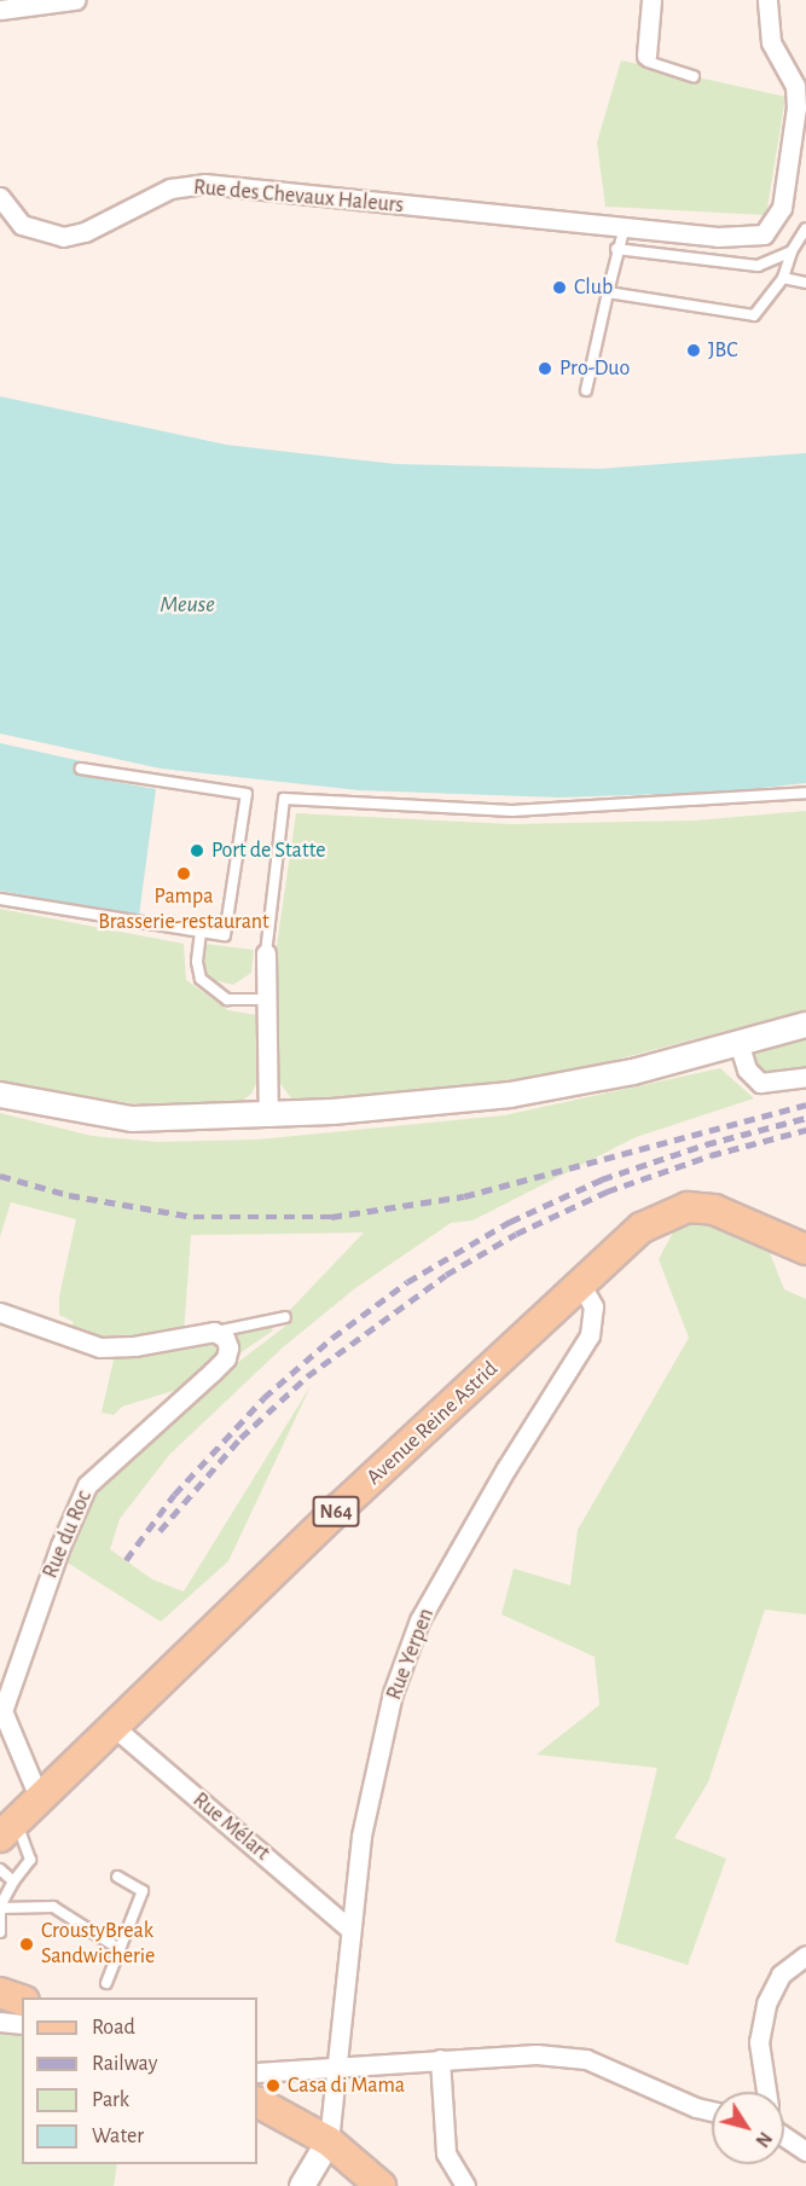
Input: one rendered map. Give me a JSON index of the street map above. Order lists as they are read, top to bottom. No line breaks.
{"streets":{"main road":["Avenue Reine Astrid","N64"],"street":["Rue des Chevaux Haleurs","Rue du Roc","Rue Yerpen","Rue Mélart"]},"crossings":[["Avenue Reine Astrid","Rue Yerpen"],["Avenue Reine Astrid","Rue Mélart"],["Rue Yerpen","Rue Mélart"]],"water":["Meuse"],"places":["Club","JBC","Pro-Duo","Port de Statte","Pampa Brasserie-restaurant","CroustyBreak Sandwicherie","Casa di Mama"],"legend":["Road","Railway","Park","Water"],"north":"bottom right"}
